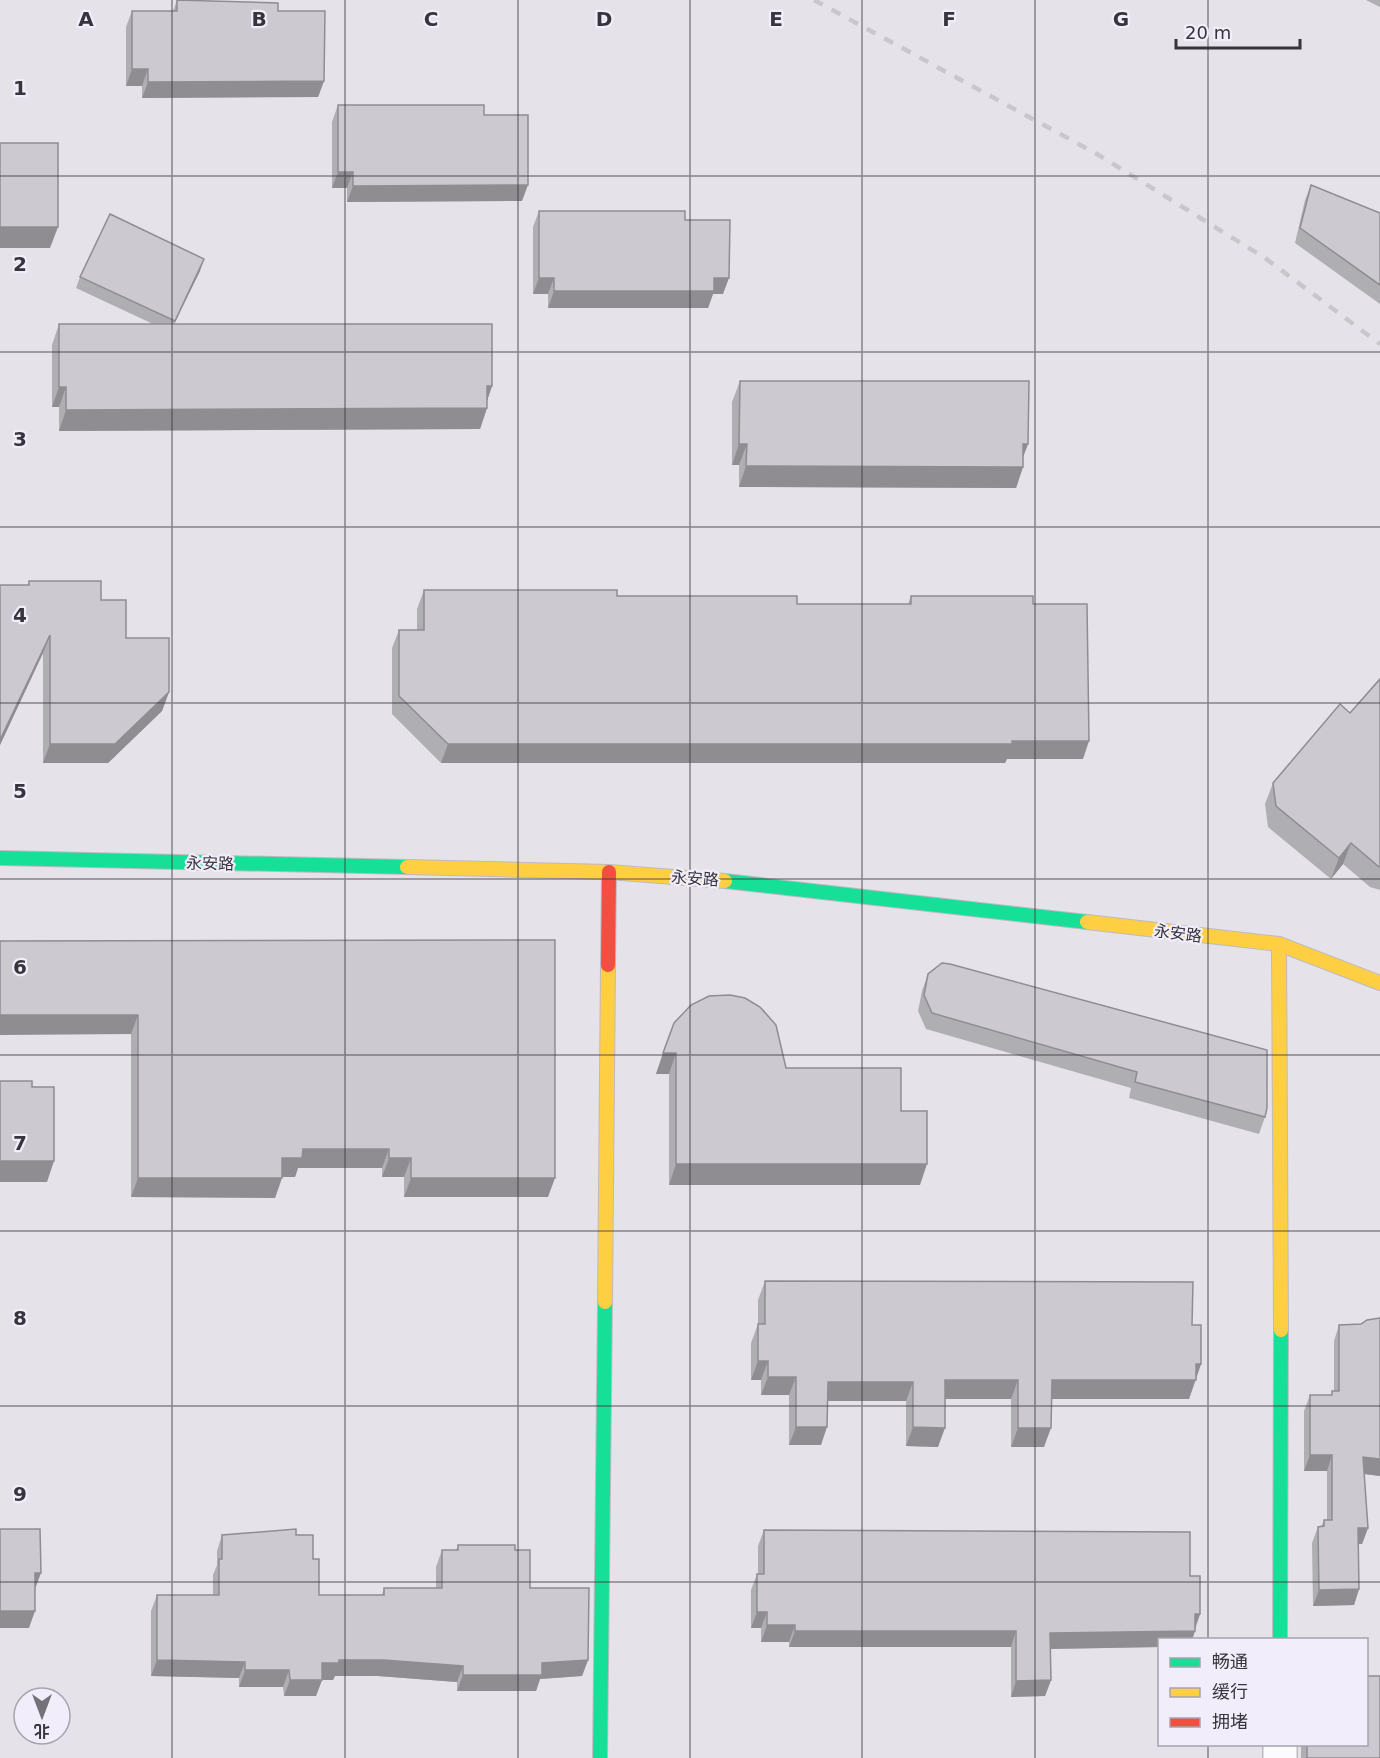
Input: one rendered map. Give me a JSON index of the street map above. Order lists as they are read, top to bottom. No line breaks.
{"streets":{"street":["永安路"]},"legend":["畅通","缓行","拥堵"],"scale_bar":"20 m","north":"bottom","grid":{"columns":["A","B","C","D","E","F","G"],"rows":["1","2","3","4","5","6","7","8","9"]}}
